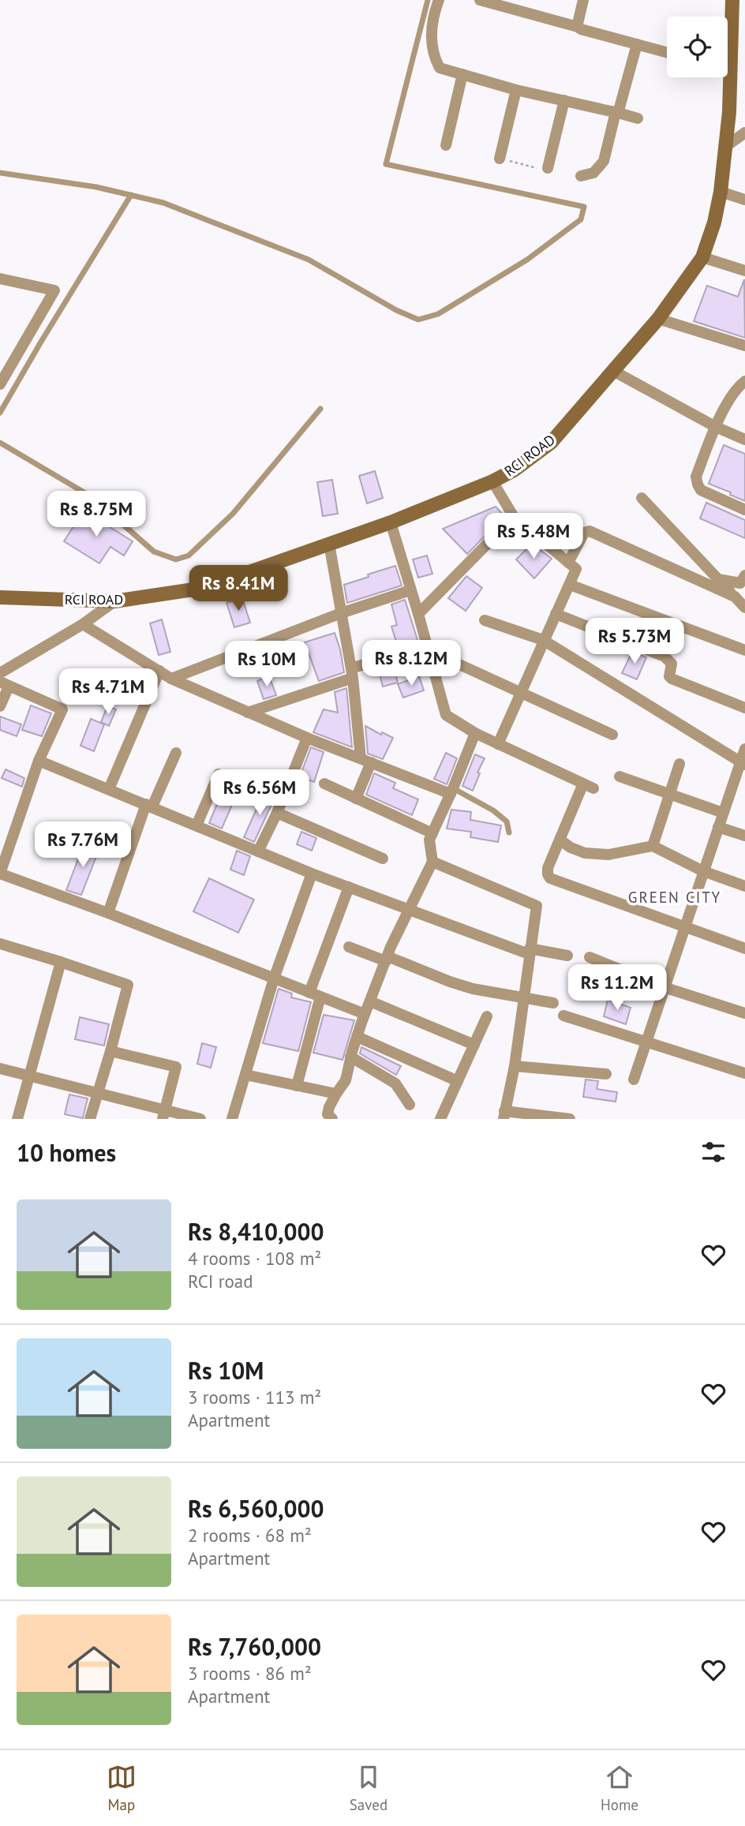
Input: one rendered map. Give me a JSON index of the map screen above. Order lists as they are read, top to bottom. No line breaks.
{"streets":{"street":["RCI ROAD"]},"districts":["GREEN CITY"],"page":{"price":["Rs 8.75M","Rs 5.48M","Rs 8.41M","Rs 5.73M","Rs 8.12M","Rs 10M","Rs 4.71M","Rs 6.56M","Rs 7.76M","Rs 11.2M"],"heading":"10 homes","list":[{"name":"Rs 8,410,000","note":"4 rooms · 108 m² · RCI road"},{"name":"Rs 10M","note":"3 rooms · 113 m² · Apartment"},{"name":"Rs 6,560,000","note":"2 rooms · 68 m² · Apartment"},{"name":"Rs 7,760,000","note":"3 rooms · 86 m² · Apartment"}],"tabs":["Map","Saved","Home"]}}
